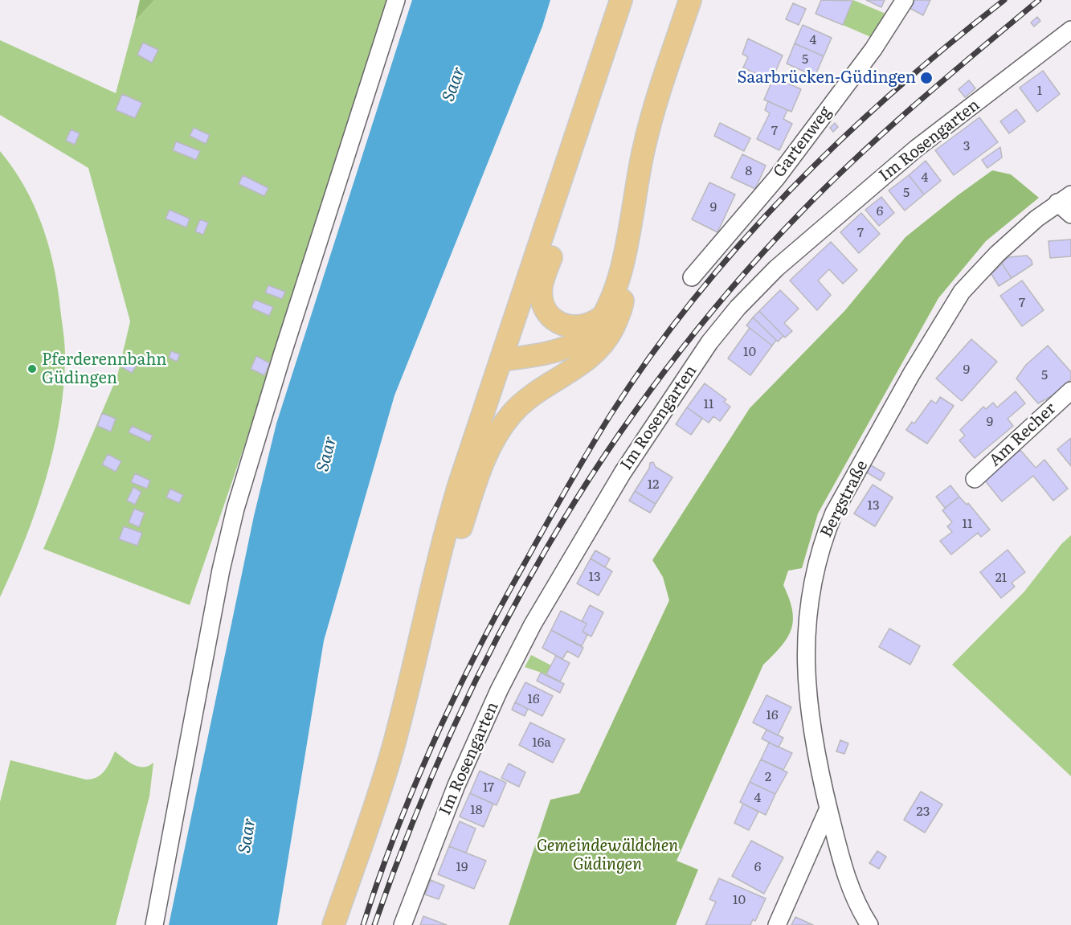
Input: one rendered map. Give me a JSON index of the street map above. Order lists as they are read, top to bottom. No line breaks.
{"streets":{"street":["Im Rosengarten","Gartenweg","Am Recher","Bergstraße"]},"water":["Saar"],"parks":["Gemeindewäldchen Güdingen"],"places":["Saarbrücken-Güdingen","Pferderennbahn Güdingen"],"house_numbers":["4","5","1","7","3","8","4","5","9","6","7","7","10","9","5","11","9","12","13","11","13","21","16","16","16a","2","17","4","18","23","19","6","10"]}
